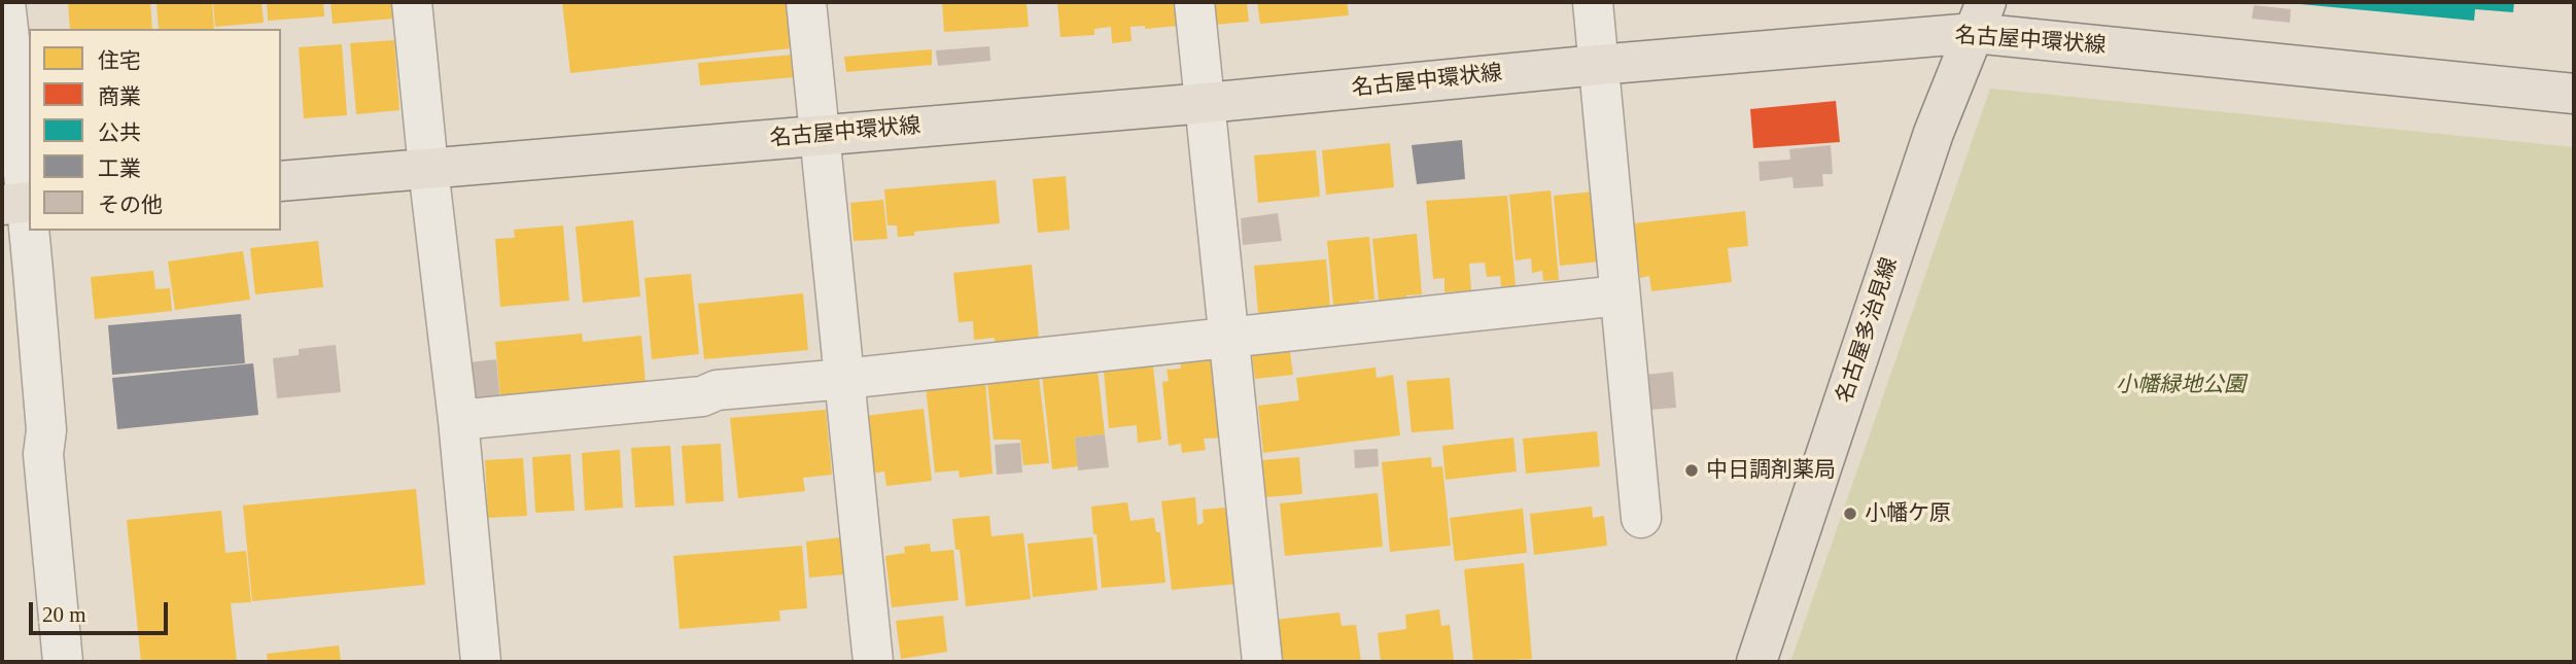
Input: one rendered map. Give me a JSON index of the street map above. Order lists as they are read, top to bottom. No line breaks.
{"streets":{"main road":["名古屋中環状線","名古屋多治見線"]},"crossings":[["名古屋中環状線","名古屋多治見線"]],"parks":["小幡緑地公園"],"places":["中日調剤薬局","小幡ケ原"],"legend":["住宅","商業","公共","工業","その他"],"scale_bar":"20 m"}
